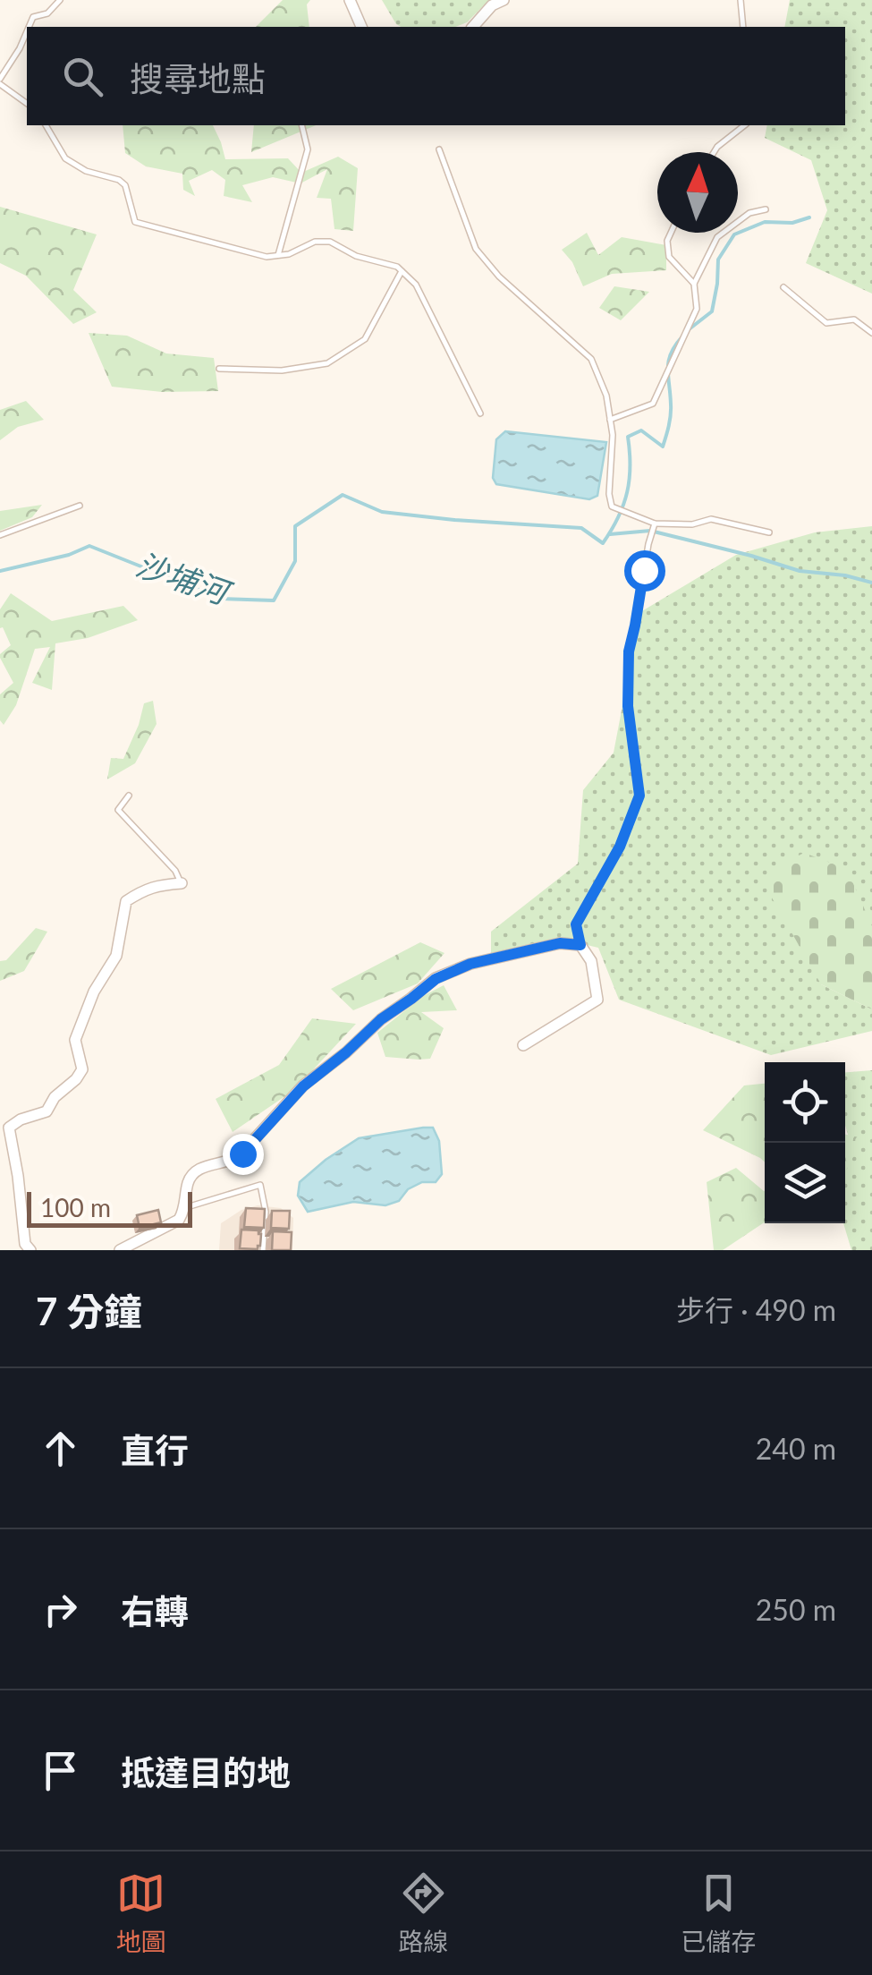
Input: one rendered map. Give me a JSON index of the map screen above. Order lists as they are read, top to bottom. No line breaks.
{"water":["沙埔河"],"scale_bar":"100 m","north":"top","page":{"search":"搜尋地點","scale":"100 m","heading":["7 分鐘","步行 · 490 m"],"list":[["直行","240 m"],["右轉","250 m"],"抵達目的地"],"nav":["地圖","路線","已儲存"]}}
